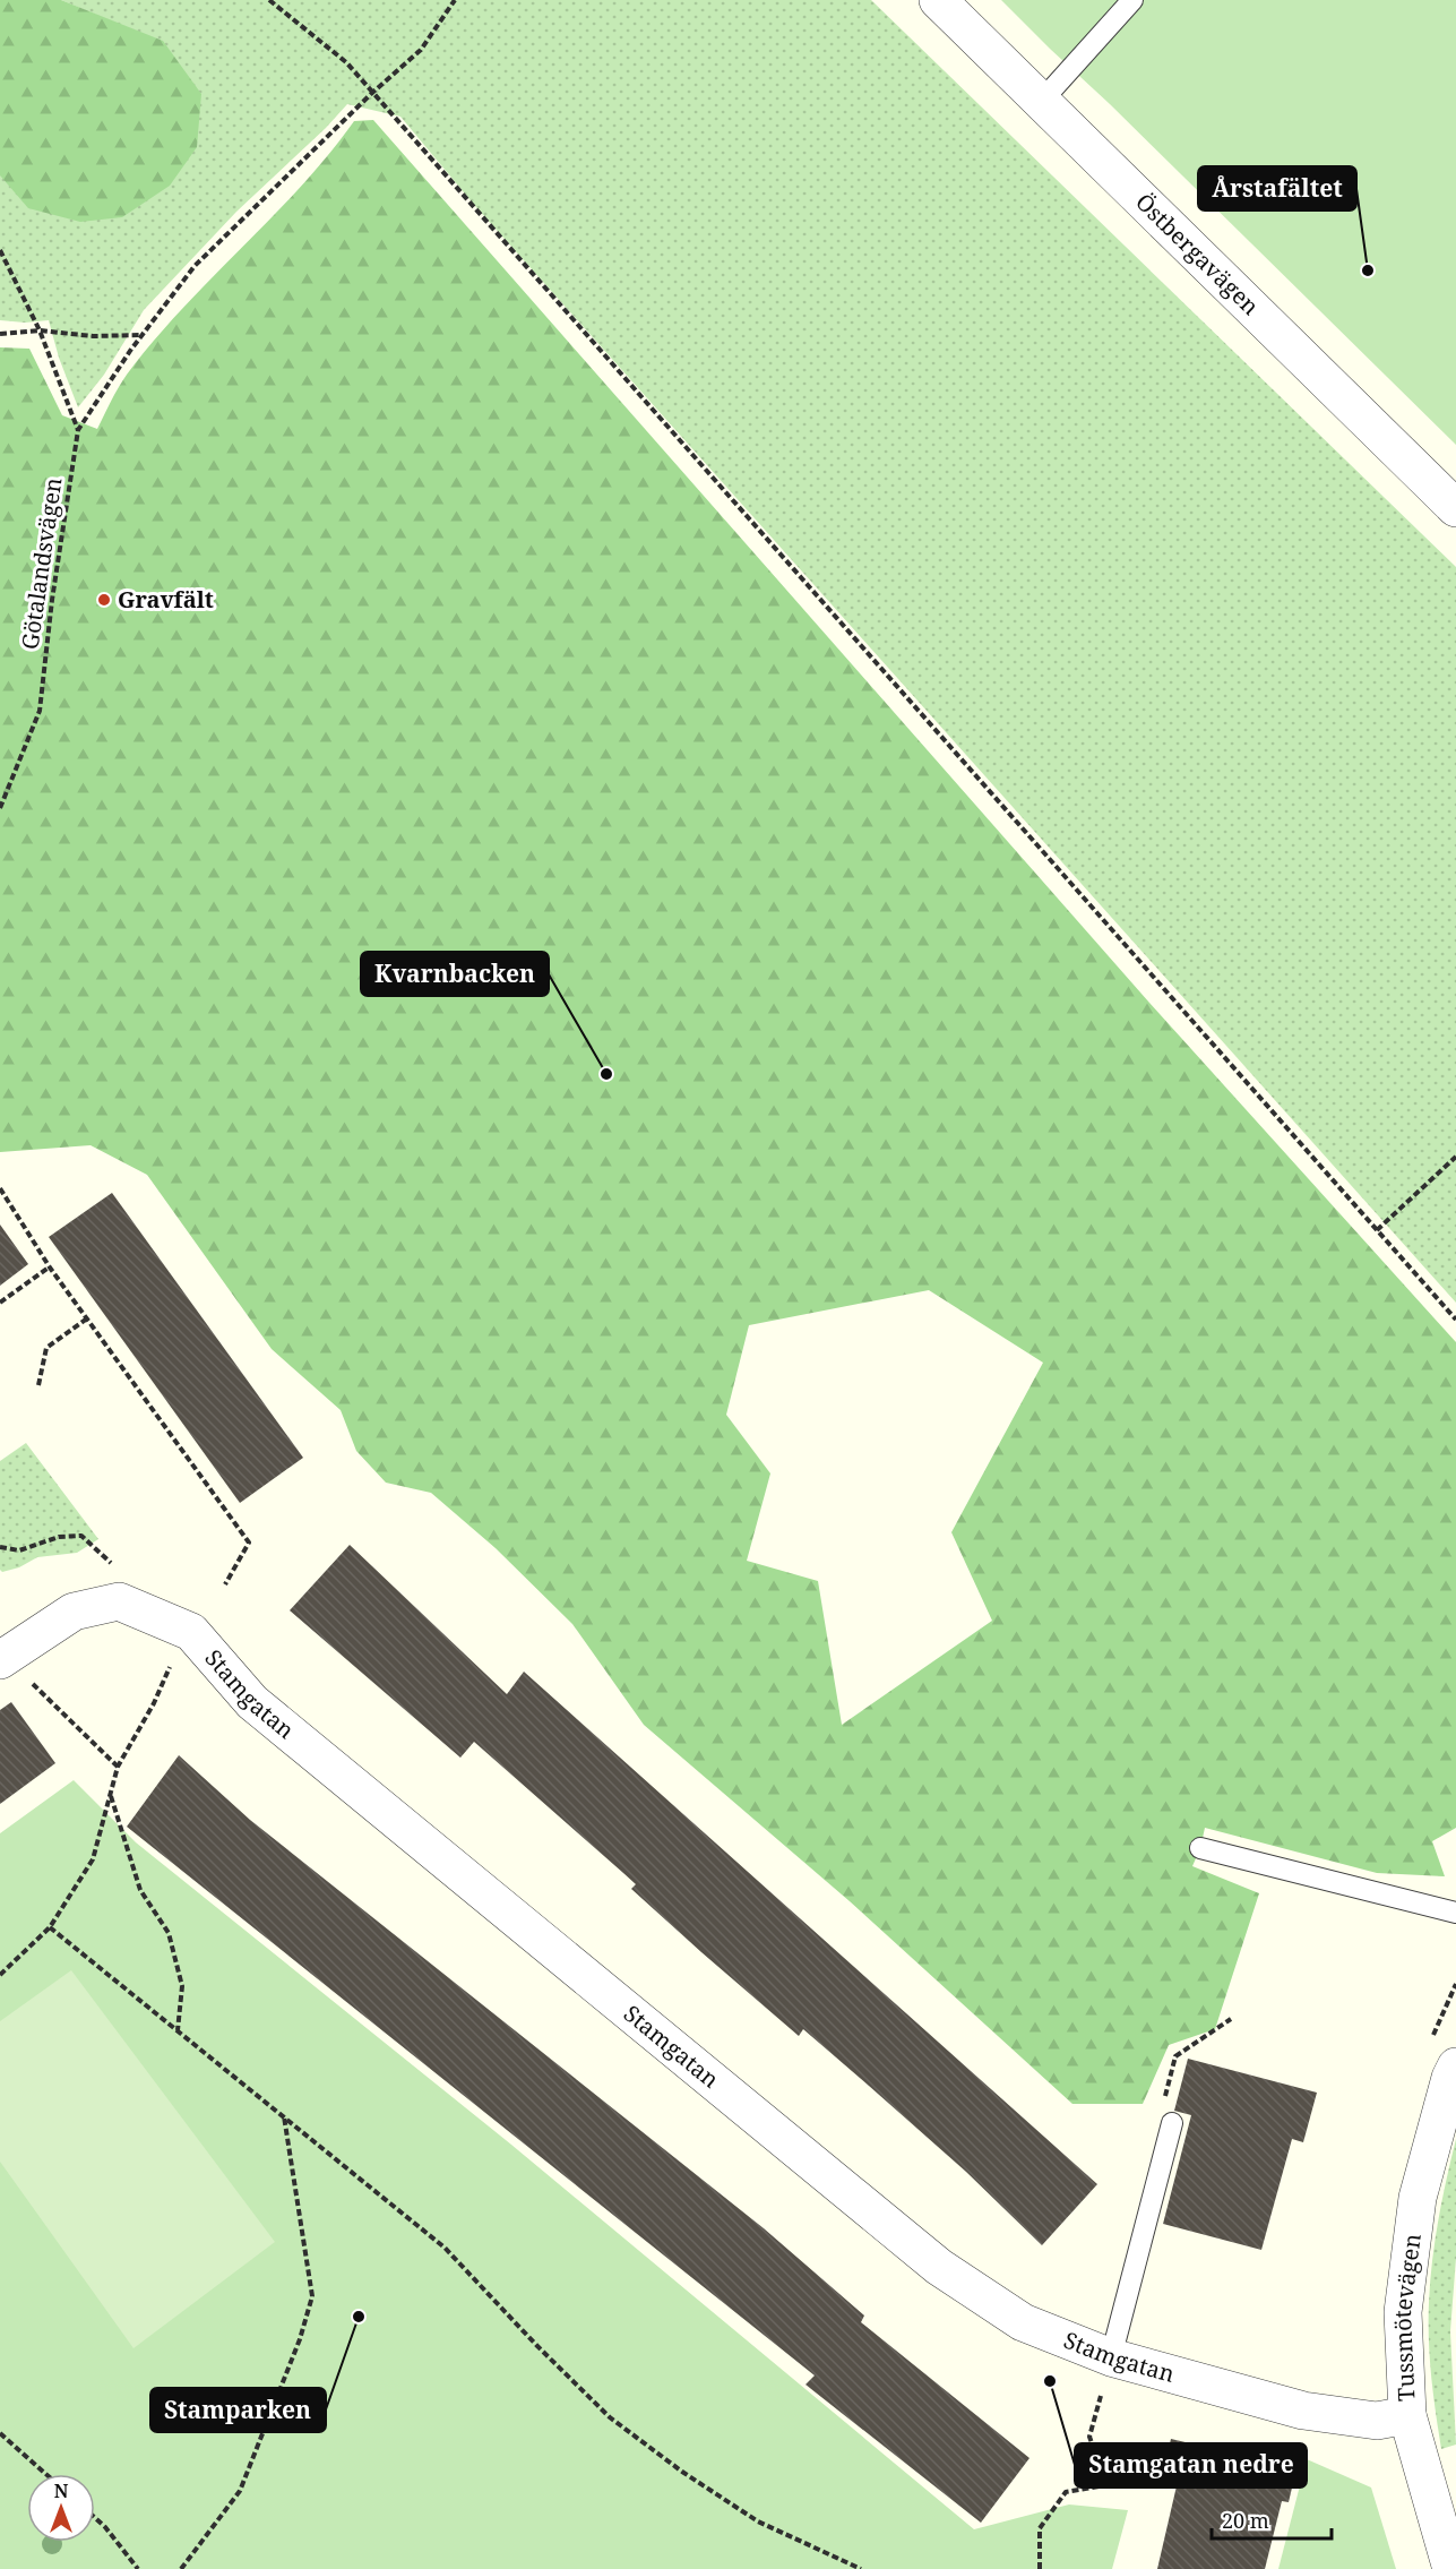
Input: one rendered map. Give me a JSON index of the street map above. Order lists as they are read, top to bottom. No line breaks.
{"streets":{"street":["Östbergavägen","Stamgatan","Tussmötevägen"],"path":["Götalandsvägen"]},"crossings":[["Stamgatan","Tussmötevägen"]],"places":["Årstafältet","Gravfält","Kvarnbacken","Stamparken","Stamgatan nedre"],"scale_bar":"20 m","north":"top"}
